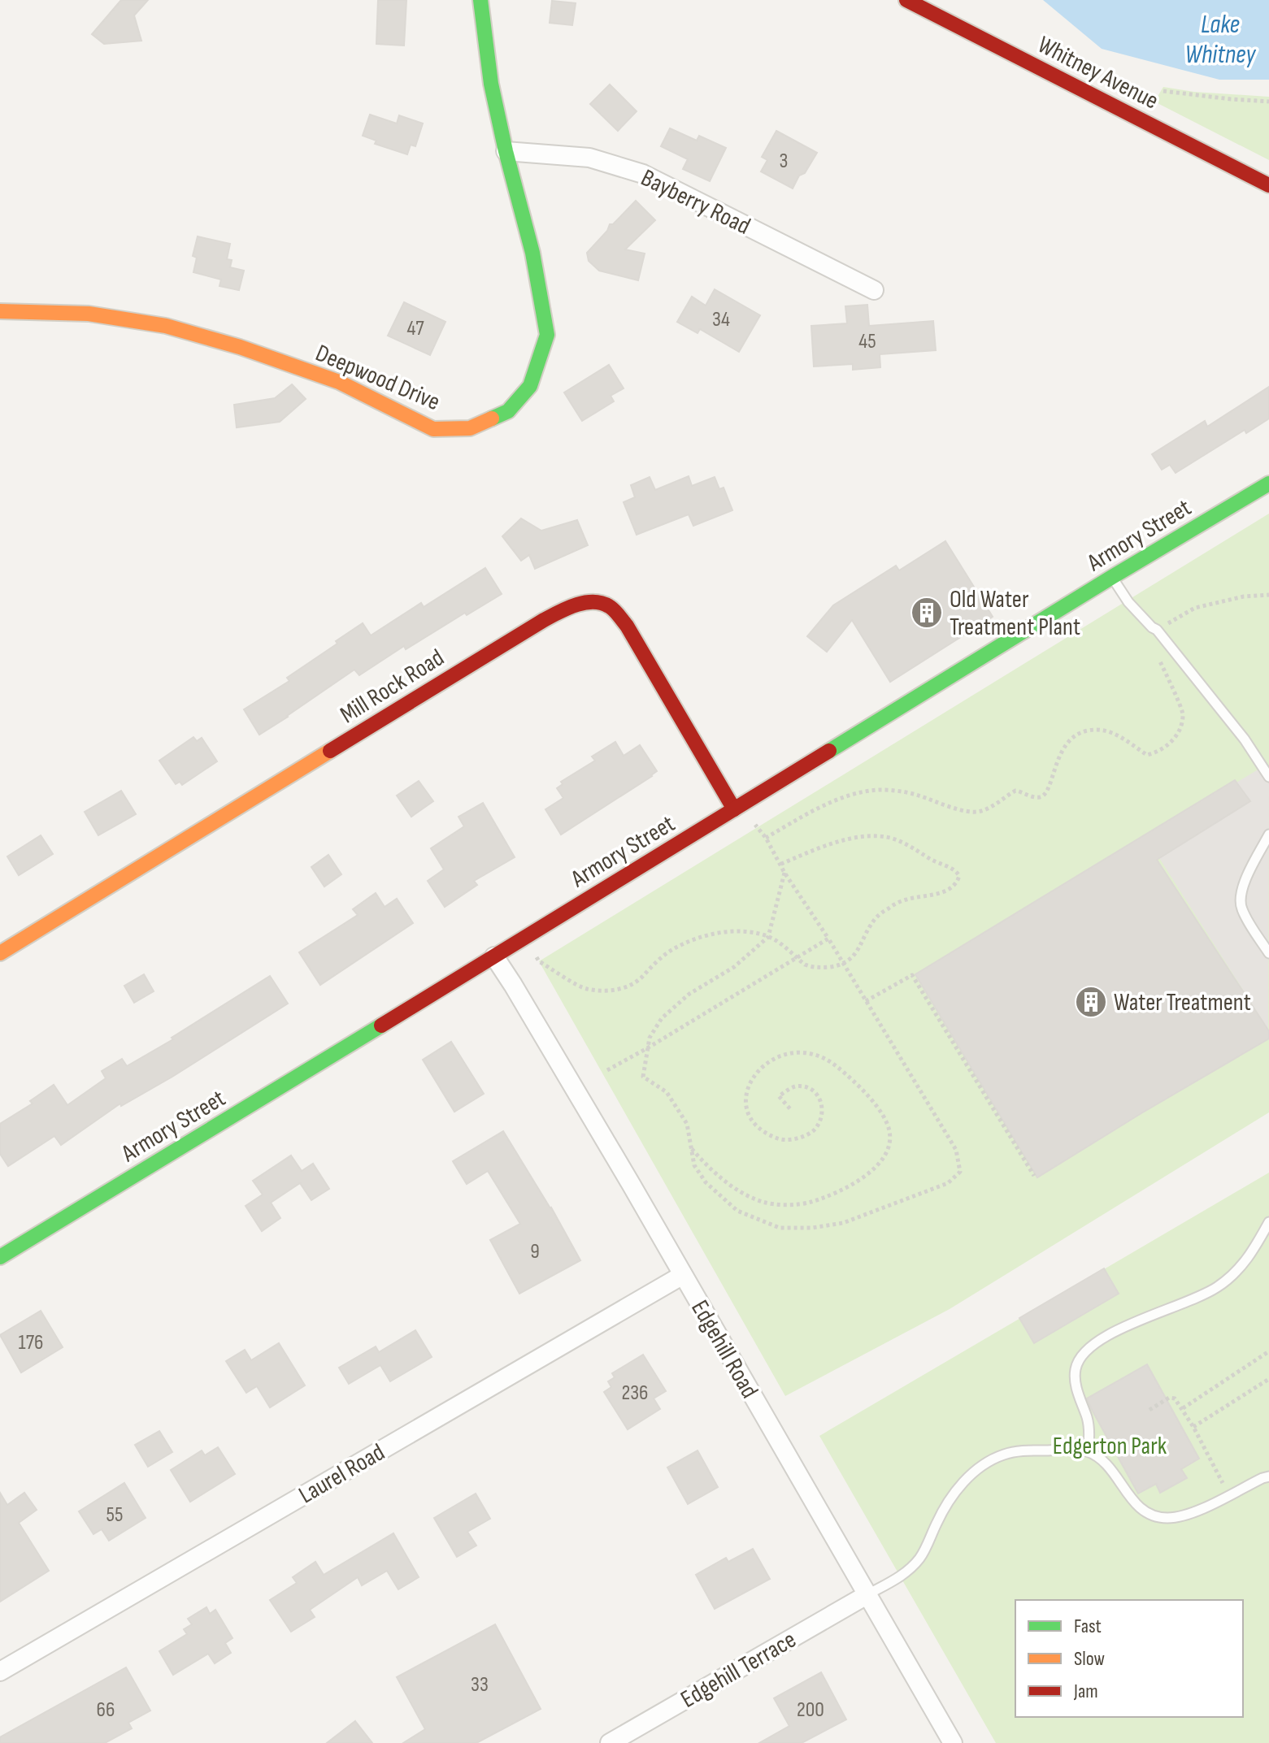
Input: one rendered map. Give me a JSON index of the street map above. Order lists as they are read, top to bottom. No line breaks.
{"streets":{"street":["Whitney Avenue","Bayberry Road","Deepwood Drive","Armory Street","Mill Rock Road","Edgehill Road","Laurel Road","Edgehill Terrace"]},"crossings":[["Bayberry Road","Deepwood Drive"],["Armory Street","Mill Rock Road"],["Armory Street","Edgehill Road"],["Edgehill Road","Laurel Road"],["Edgehill Road","Edgehill Terrace"]],"water":["Lake Whitney"],"parks":["Edgerton Park"],"places":{"building":["Old Water Treatment Plant","Water Treatment"]},"house_numbers":["3","34","47","45","9","176","236","55","33","66","200"],"legend":["Fast","Slow","Jam"]}
